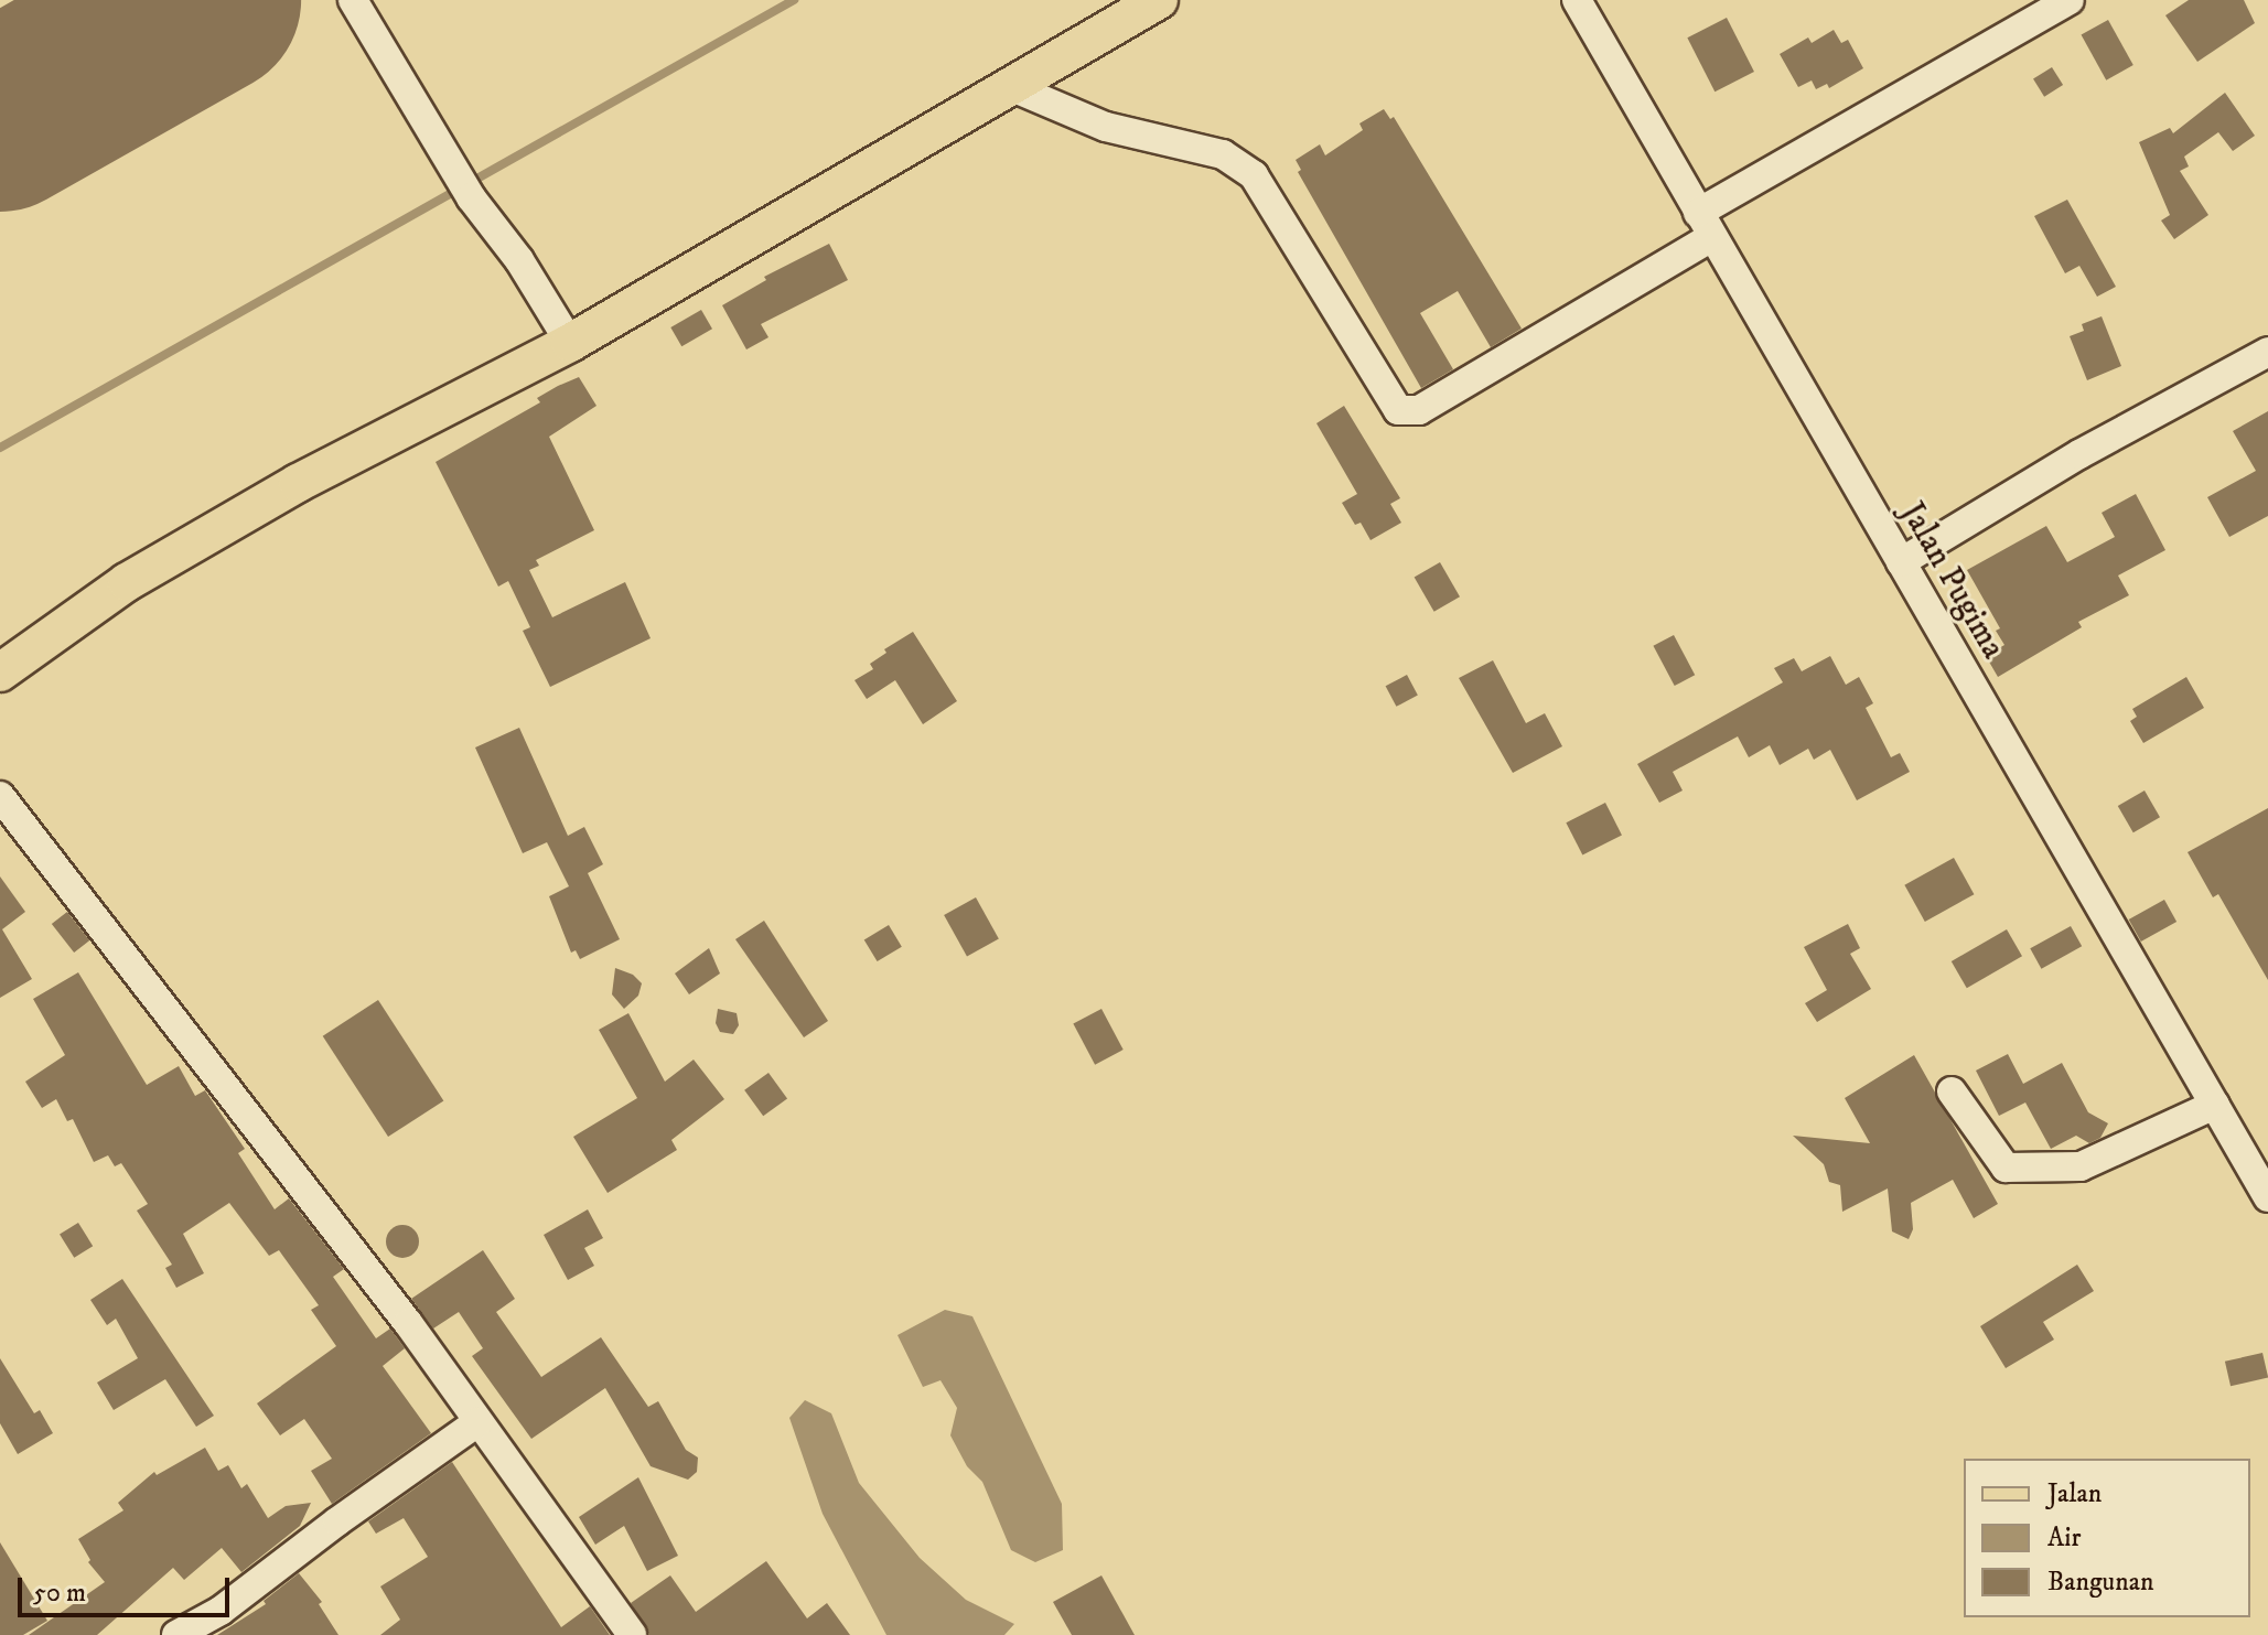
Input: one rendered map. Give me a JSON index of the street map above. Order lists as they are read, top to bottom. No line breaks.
{"streets":{"street":["Jalan Pugima"]},"legend":["Jalan","Air","Bangunan"],"scale_bar":"50 m"}
